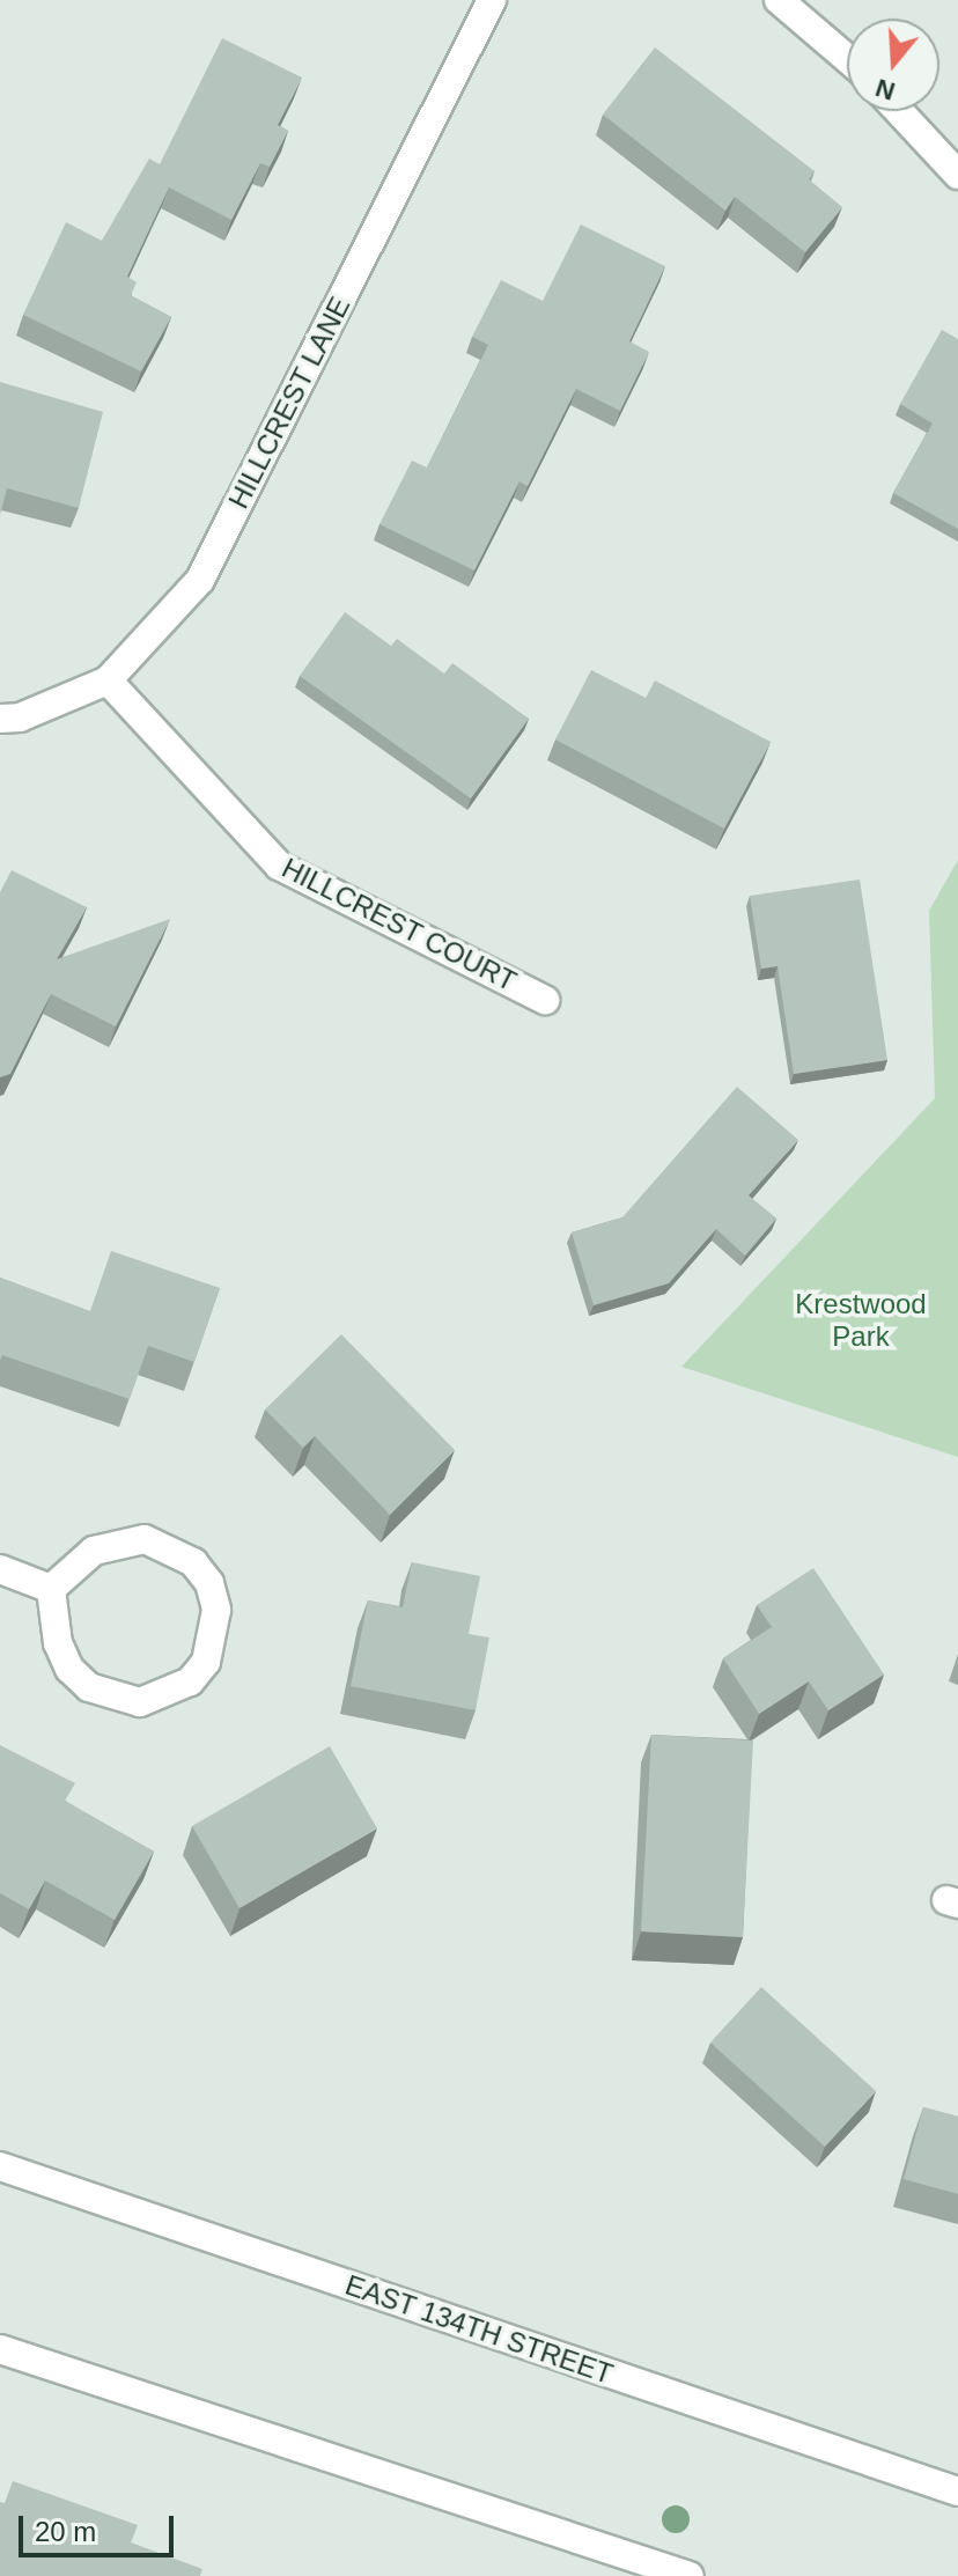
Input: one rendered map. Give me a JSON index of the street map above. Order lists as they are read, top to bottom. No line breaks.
{"streets":{"street":["HILLCREST LANE","HILLCREST COURT","EAST 134TH STREET"]},"crossings":[["HILLCREST LANE","HILLCREST COURT"]],"parks":["Krestwood Park"],"scale_bar":"20 m","north":"bottom"}
